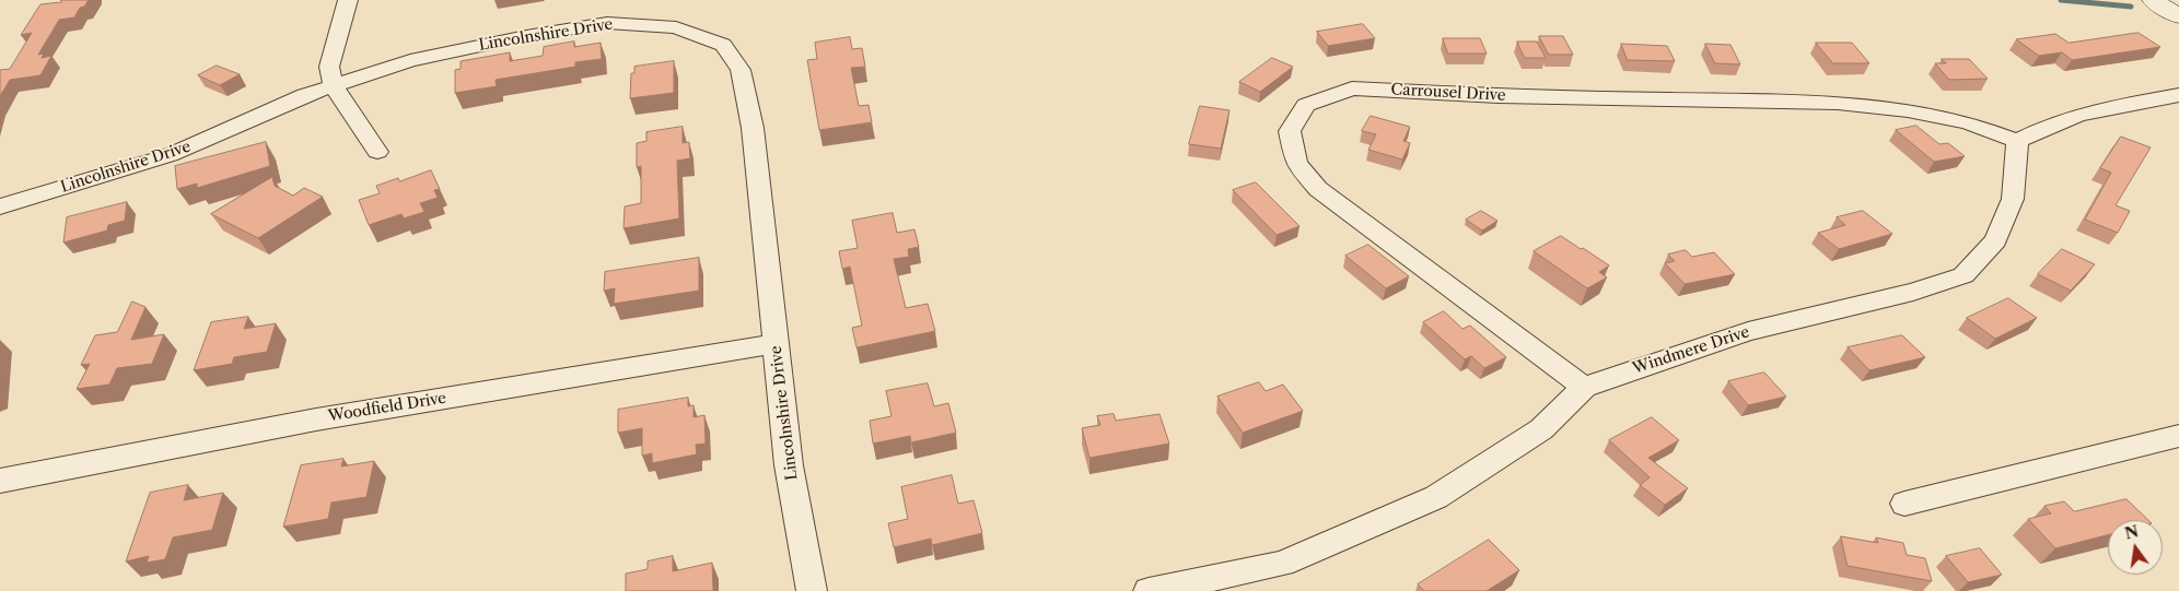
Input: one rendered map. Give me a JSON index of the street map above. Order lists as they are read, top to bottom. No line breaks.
{"streets":{"street":["Lincolnshire Drive","Carrousel Drive","Windmere Drive","Woodfield Drive"]},"crossings":[["Lincolnshire Drive","Woodfield Drive"],["Carrousel Drive","Windmere Drive"]],"north":"top"}
